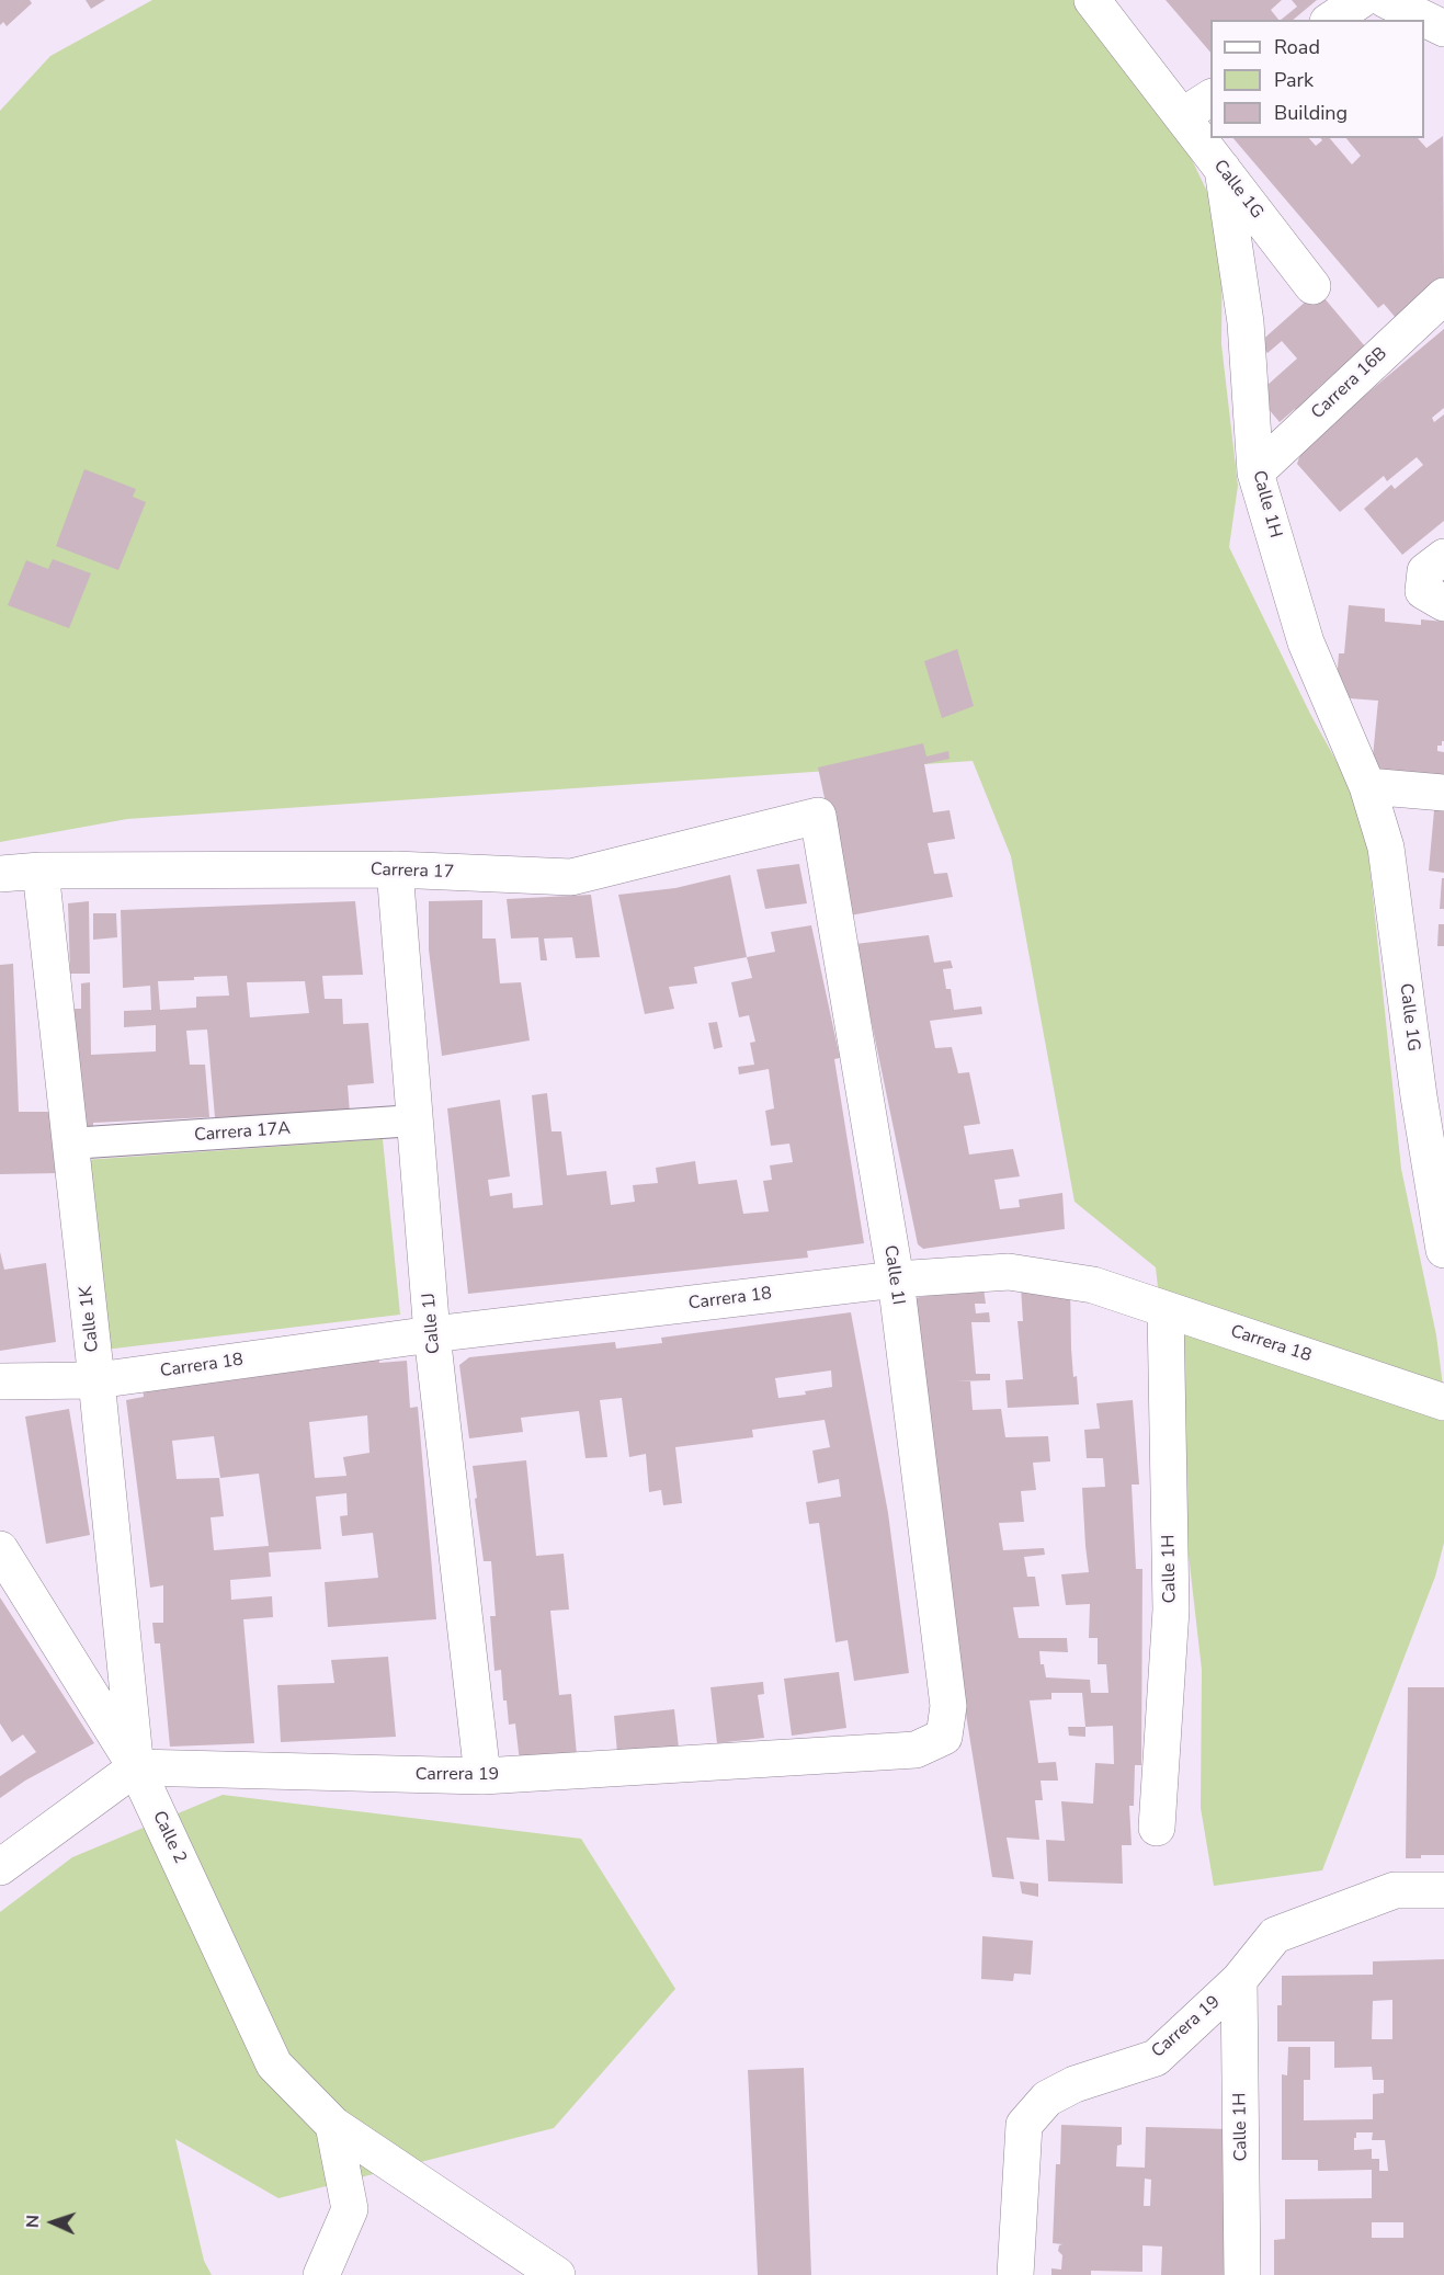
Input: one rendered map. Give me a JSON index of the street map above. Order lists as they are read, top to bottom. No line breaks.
{"streets":{"street":["Calle 1G","Carrera 16B","Calle 1H","Carrera 17","Carrera 17A","Calle 1I","Carrera 18","Calle 1K","Calle 1J","Carrera 19","Calle 2"]},"crossings":[["Calle 1G","Calle 1H"],["Carrera 16B","Calle 1H"],["Calle 1H","Carrera 18"],["Calle 1H","Carrera 19"],["Carrera 17","Calle 1I"],["Carrera 17","Calle 1K"],["Carrera 17","Calle 1J"],["Carrera 17A","Calle 1K"],["Carrera 17A","Calle 1J"],["Calle 1I","Carrera 18"],["Calle 1I","Carrera 19"],["Carrera 18","Calle 1K"],["Carrera 18","Calle 1J"],["Calle 1K","Carrera 19"],["Calle 1K","Calle 2"],["Calle 1J","Carrera 19"],["Carrera 19","Calle 2"]],"legend":["Road","Park","Building"],"north":"left"}
